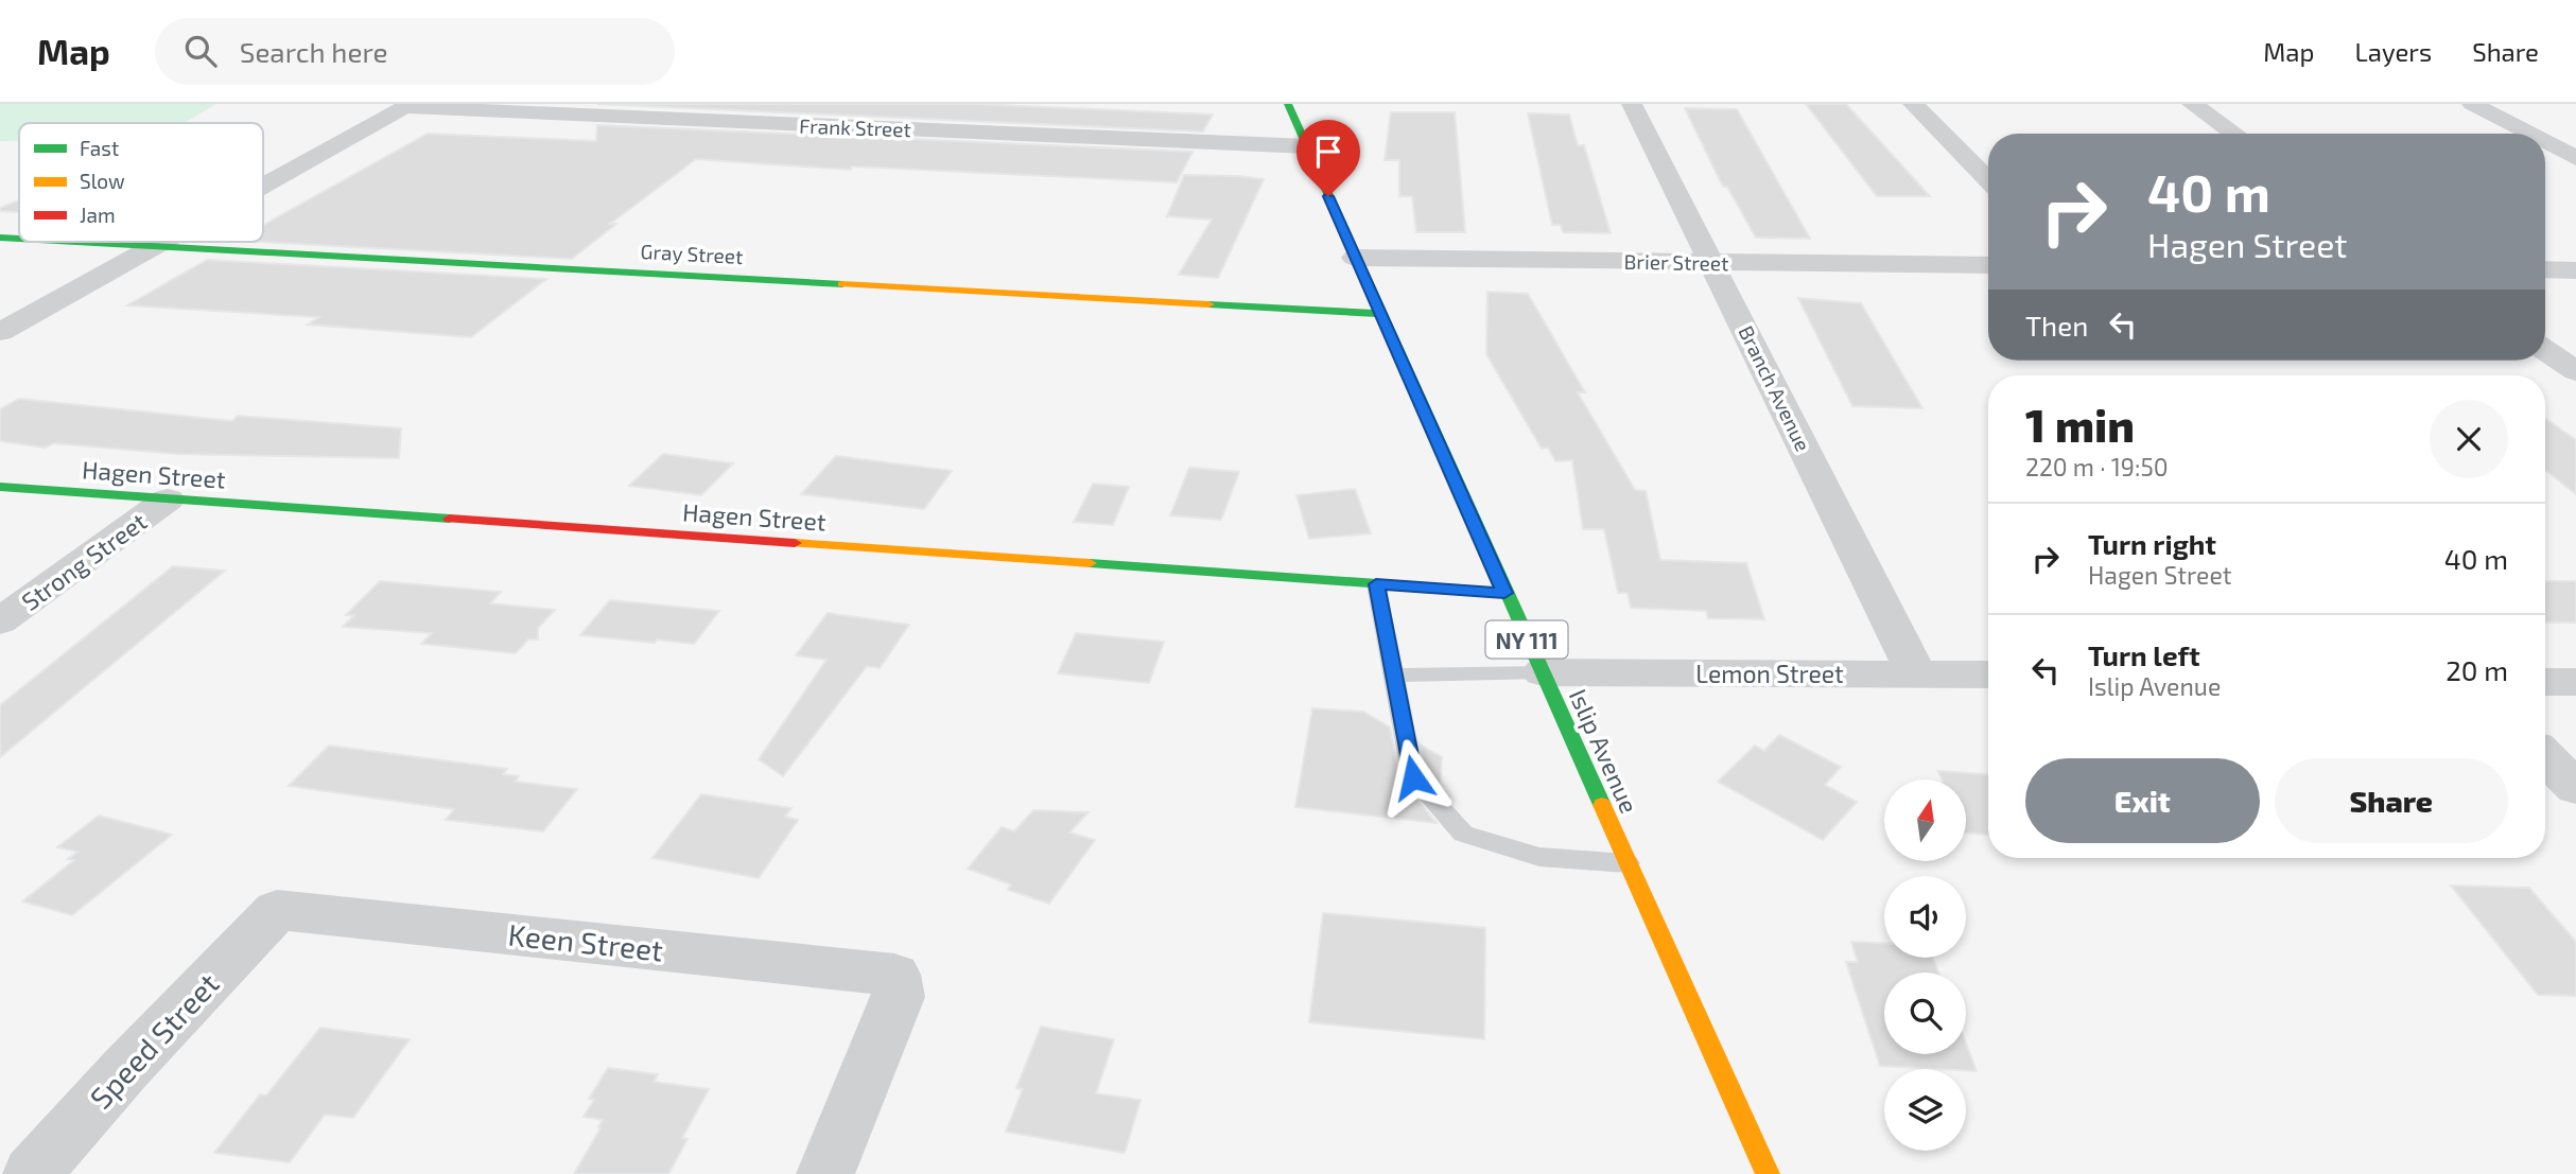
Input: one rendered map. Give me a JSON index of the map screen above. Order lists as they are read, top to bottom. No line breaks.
{"streets":{"street":["Frank Street","Gray Street","Brier Street","Branch Avenue","Hagen Street","Strong Street","NY 111","Lemon Street","Islip Avenue","Keen Street","Speed Street"]},"crossings":[["Frank Street","Islip Avenue"],["Gray Street","Islip Avenue"],["Brier Street","Branch Avenue"],["Brier Street","Islip Avenue"],["Branch Avenue","Lemon Street"],["Hagen Street","Strong Street"],["Hagen Street","Islip Avenue"],["Lemon Street","Islip Avenue"],["Keen Street","Speed Street"]],"legend":["Fast","Slow","Jam"],"north":"top","page":{"header":"Map","search":"Search here","nav":["Map","Layers","Share"],"turn":["40 m","Hagen Street"],"then":"Then","heading":["1 min","220 m · 19:50"],"list":[{"name":"Turn right","note":"Hagen Street","value":"40 m"},{"name":"Turn left","note":"Islip Avenue","value":"20 m"}],"buttons":["Exit","Share"]}}
